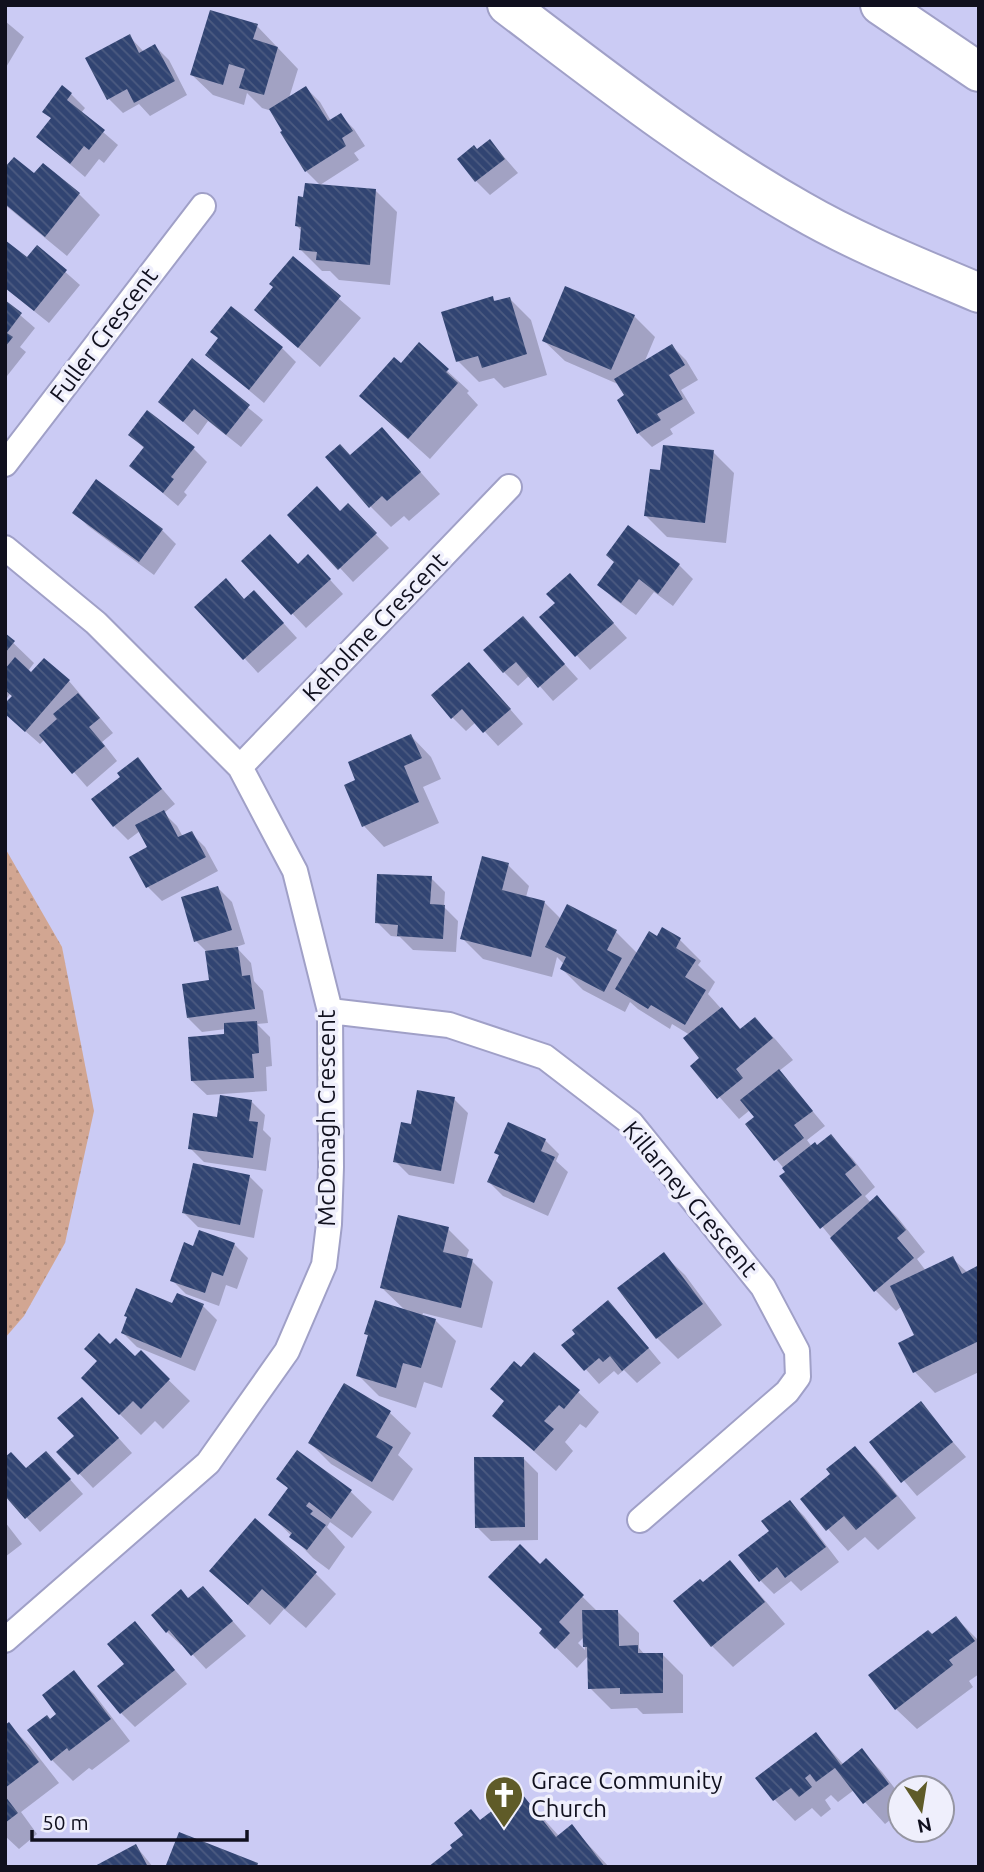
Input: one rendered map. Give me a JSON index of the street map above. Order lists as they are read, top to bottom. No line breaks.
{"streets":{"street":["Fuller Crescent","Keholme Crescent","McDonagh Crescent","Killarney Crescent"]},"crossings":[["Keholme Crescent","McDonagh Crescent"],["McDonagh Crescent","Killarney Crescent"]],"places":{"church":["Grace Community Church"]},"scale_bar":"50 m","north":"bottom"}
